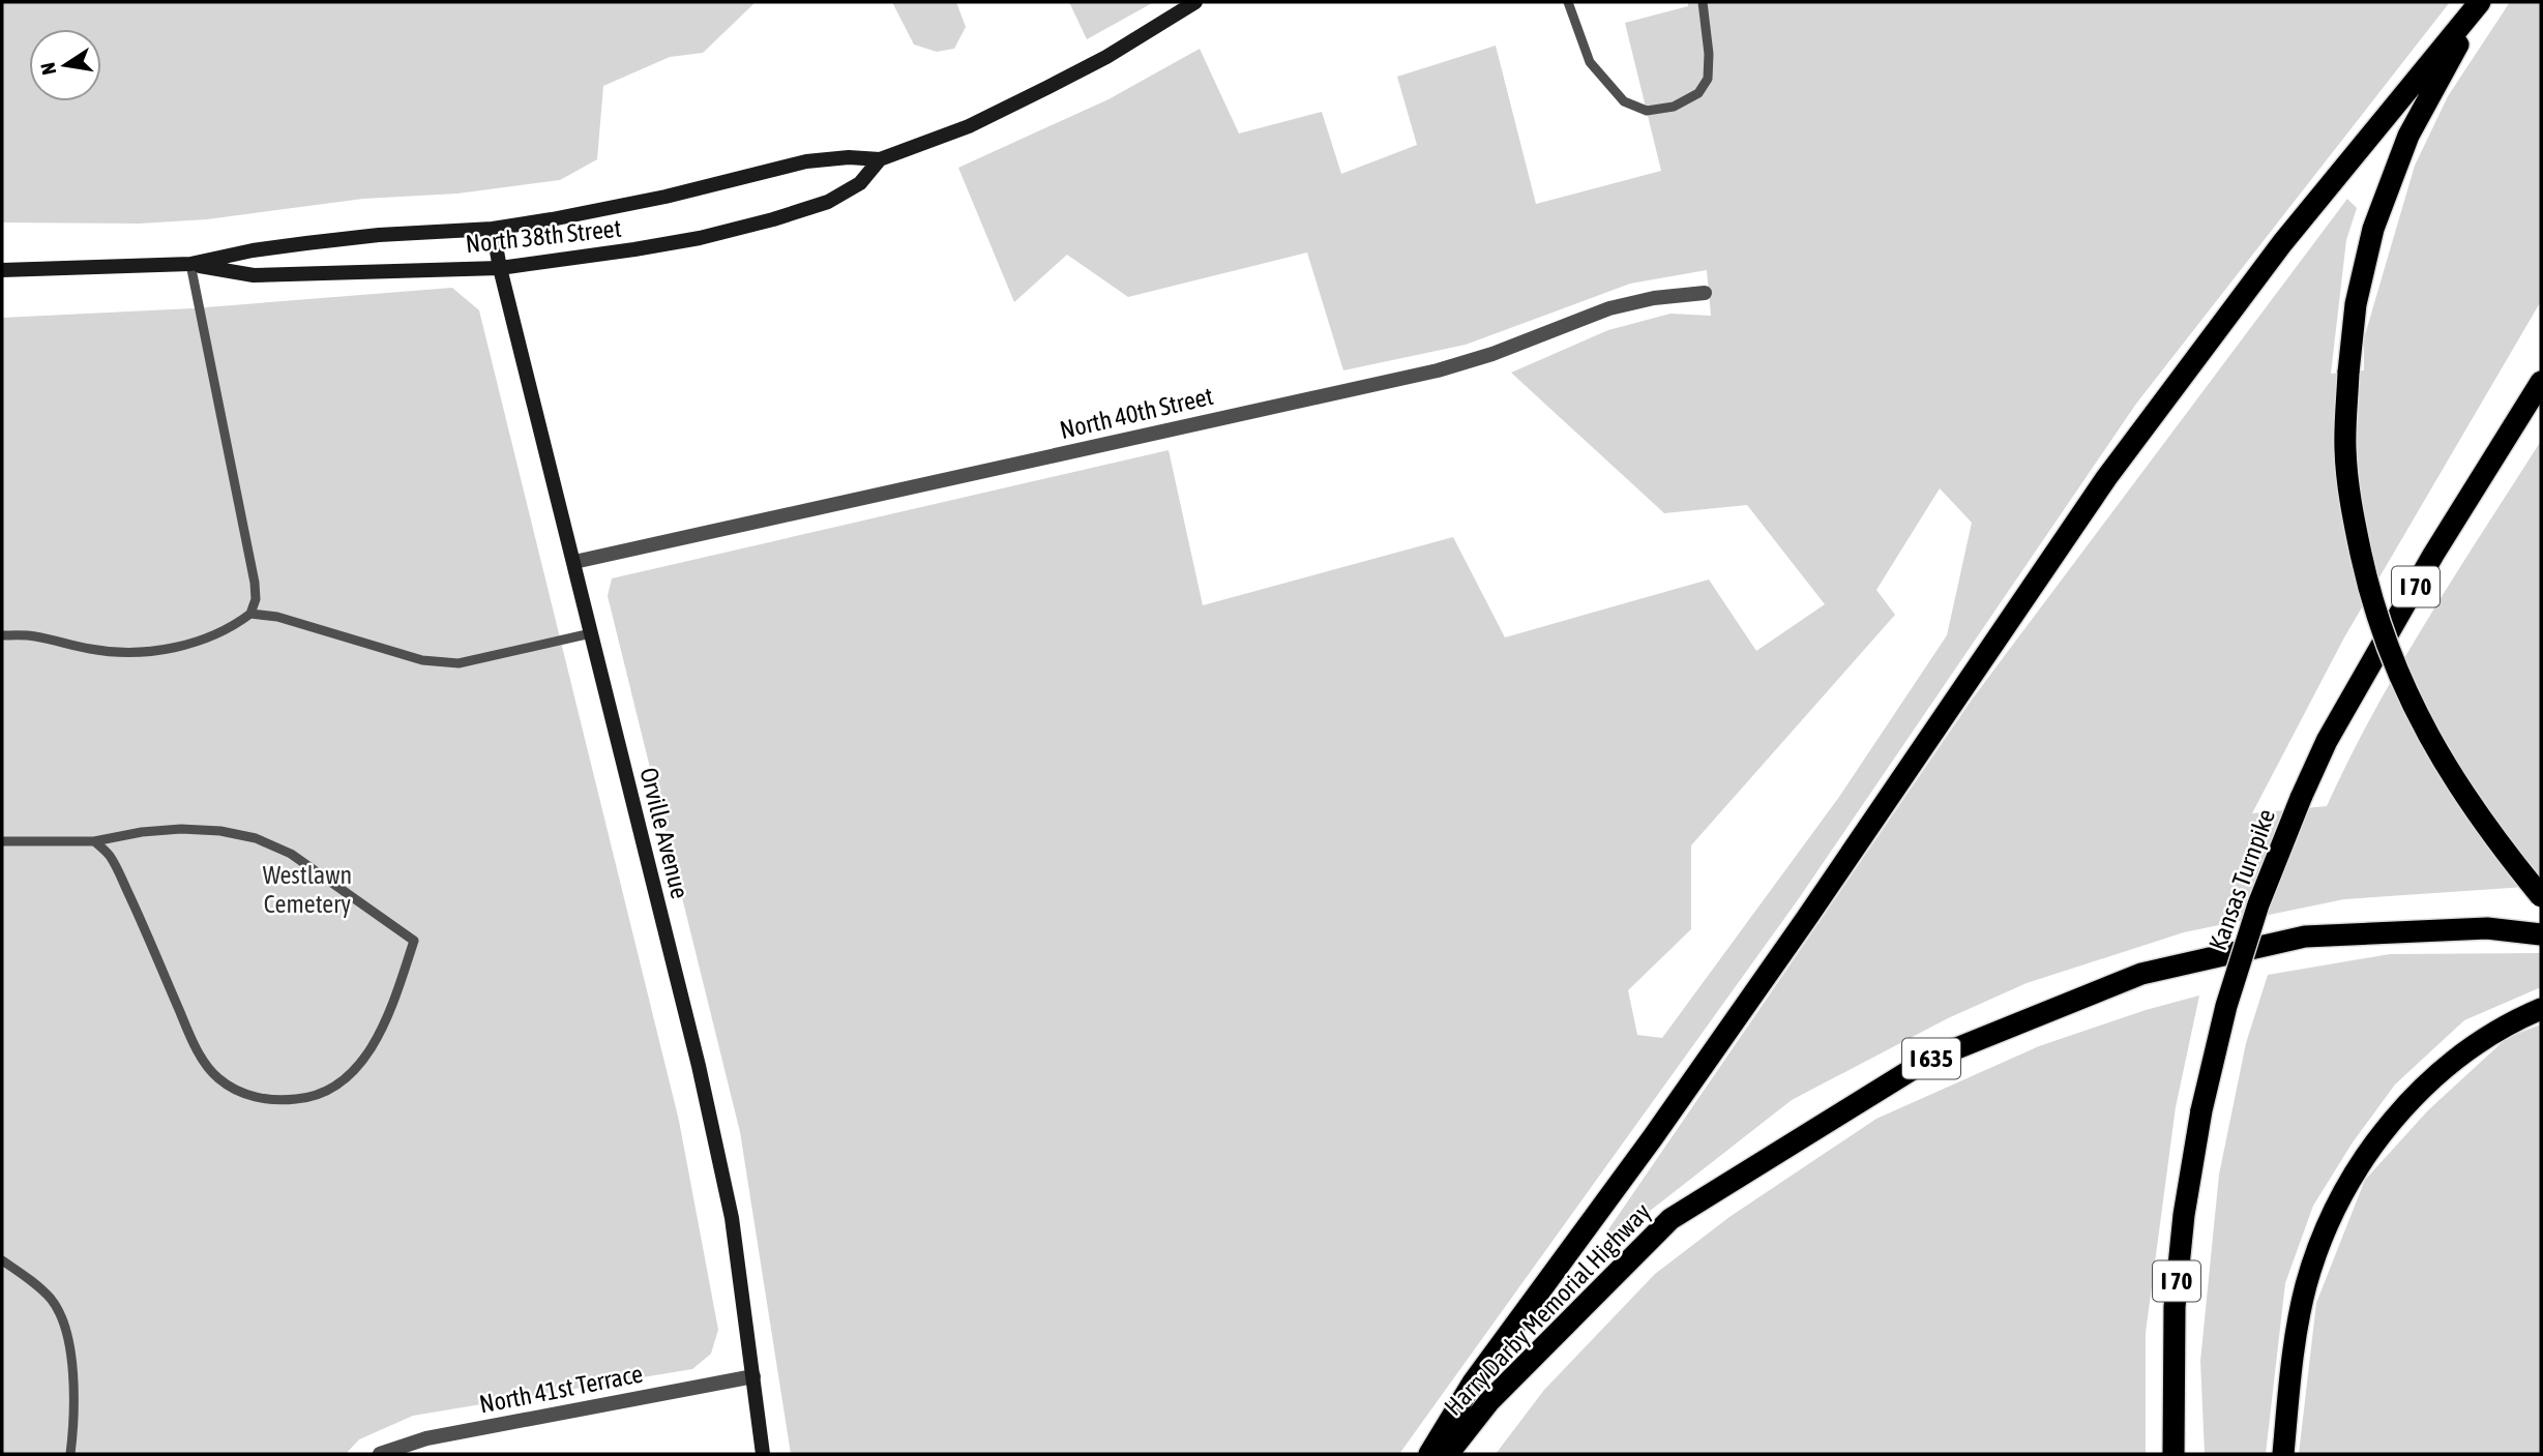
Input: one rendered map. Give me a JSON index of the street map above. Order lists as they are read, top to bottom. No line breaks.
{"streets":{"highway":["I 70","Kansas Turnpike","I 635","Harry Darby Memorial Highway"],"main road":["North 38th Street","Orville Avenue"],"street":["North 40th Street","North 41st Terrace"]},"crossings":[["North 38th Street","Orville Avenue"],["North 40th Street","Orville Avenue"],["Orville Avenue","North 41st Terrace"]],"parks":["Westlawn Cemetery"],"north":"left"}
